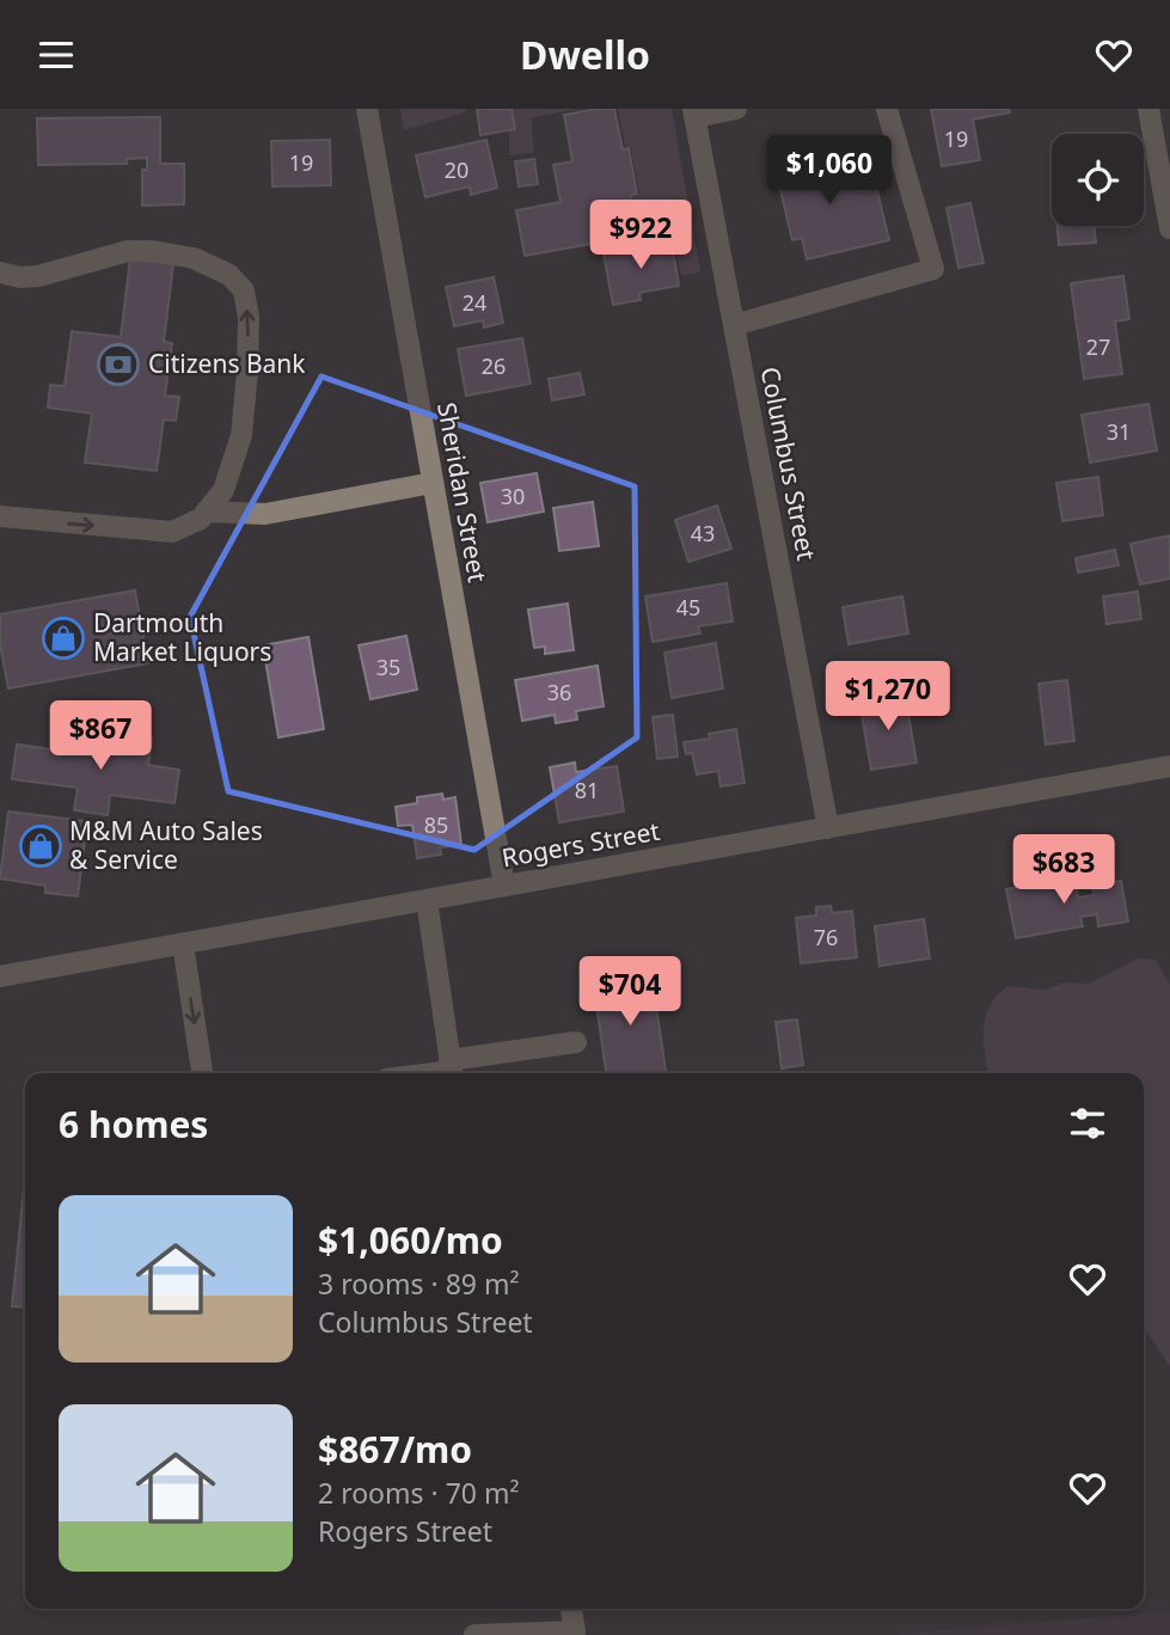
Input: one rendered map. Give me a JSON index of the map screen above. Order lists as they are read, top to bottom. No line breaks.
{"streets":{"street":["Columbus Street","Sheridan Street","Rogers Street"]},"crossings":[["Columbus Street","Rogers Street"],["Sheridan Street","Rogers Street"]],"places":{"bank":["Citizens Bank"],"shop":["Dartmouth Market Liquors","M&M Auto Sales & Service"]},"house_numbers":["19","19","20","24","27","26","31","30","43","45","35","36","81","85","76"],"page":{"header":"Dwello","price":["$1,060","$922","$1,270","$867","$683","$704"],"heading":"6 homes","list":[{"name":"$1,060/mo","note":"3 rooms · 89 m² · Columbus Street"},{"name":"$867/mo","note":"2 rooms · 70 m² · Rogers Street"}]}}
